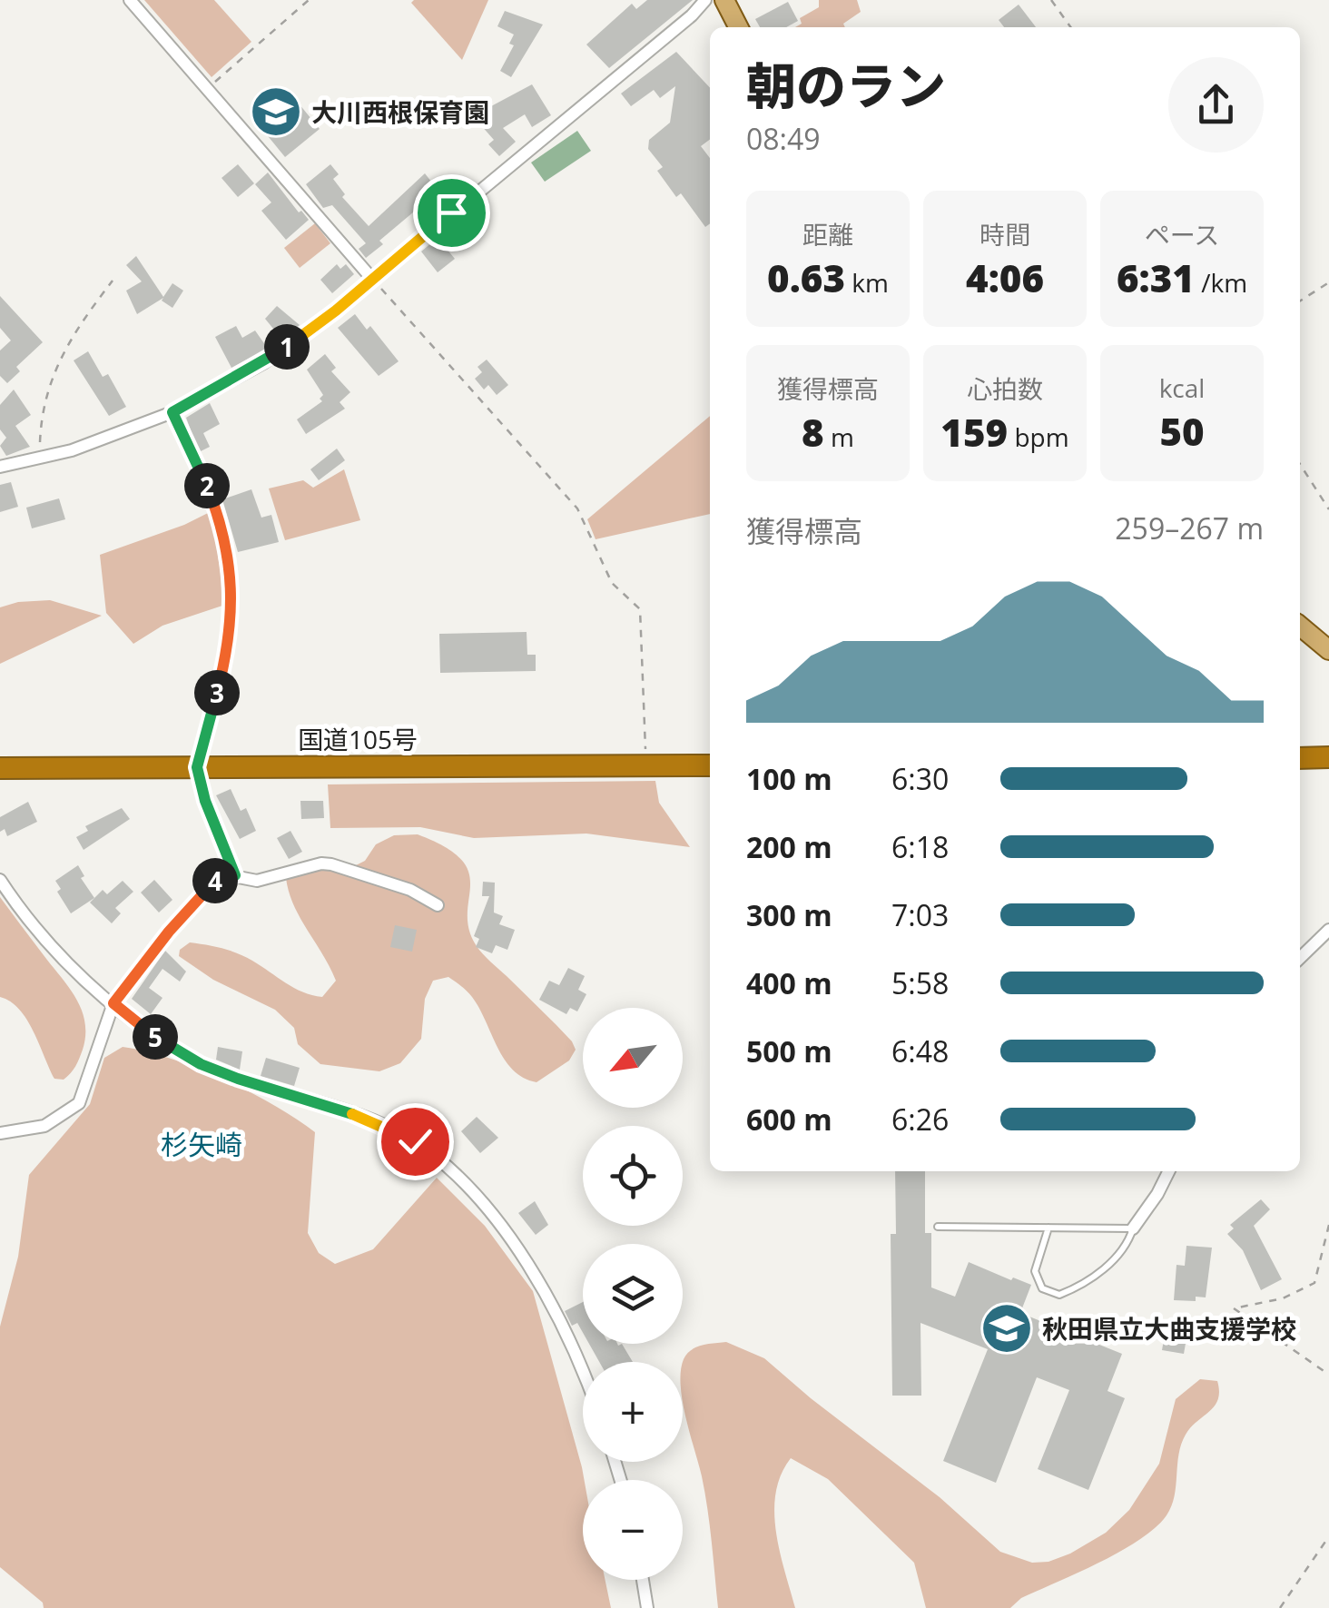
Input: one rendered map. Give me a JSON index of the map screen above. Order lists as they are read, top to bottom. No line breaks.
{"streets":{"highway":["国道105号"]},"districts":["杉矢崎"],"places":{"school or university":["大川西根保育園","秋田県立大曲支援学校"]},"north":"bottom left","page":{"heading":["朝のラン","08:49"],"stats":[["距離","0.63 km"],["時間","4:06"],["ペース","6:31 /km"],["獲得標高","8 m"],["心拍数","159 bpm"],["kcal","50"]],"pins":["1","2","3","4","5"],"chart":["獲得標高","259–267 m"],"list":[{"name":"100 m","note":"6:30"},{"name":"200 m","note":"6:18"},{"name":"300 m","note":"7:03"},{"name":"400 m","note":"5:58"},{"name":"500 m","note":"6:48"},{"name":"600 m","note":"6:26"}],"map_buttons":["+","−"]}}
